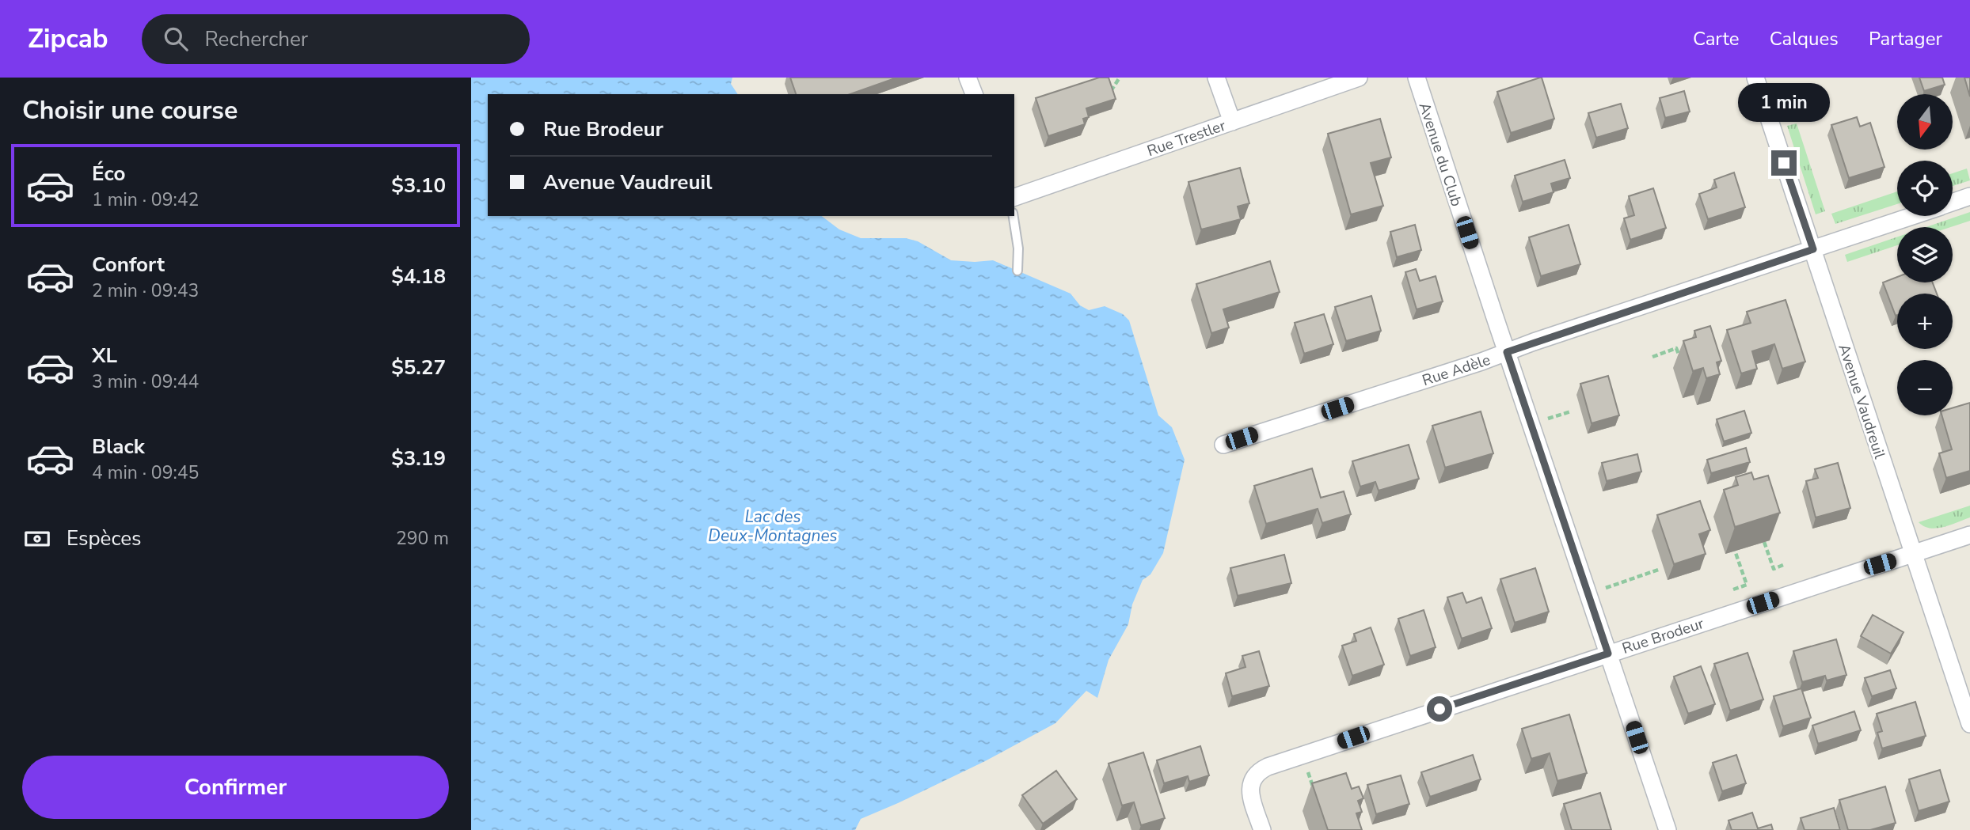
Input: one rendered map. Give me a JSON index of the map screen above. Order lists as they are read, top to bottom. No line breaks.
{"streets":{"street":["Rue Trestler","Avenue du Club","Rue Adèle","Avenue Vaudreuil","Rue Brodeur"]},"crossings":[["Avenue du Club","Rue Adèle"],["Avenue du Club","Rue Brodeur"],["Rue Adèle","Avenue Vaudreuil"],["Avenue Vaudreuil","Rue Brodeur"]],"water":["Lac des Deux-Montagnes"],"north":"bottom","page":{"header":"Zipcab","search":"Rechercher","nav":["Carte","Calques","Partager"],"heading":"Choisir une course","bubble":"1 min","map_buttons":["+","−"],"banner":["Rue Brodeur","Avenue Vaudreuil"],"list":[{"name":"Éco","note":"1 min · 09:42","value":"$3.10"},{"name":"Confort","note":"2 min · 09:43","value":"$4.18"},{"name":"XL","note":"3 min · 09:44","value":"$5.27"},{"name":"Black","note":"4 min · 09:45","value":"$3.19"}],"pay":["Espèces","290 m"],"buttons":"Confirmer"}}
